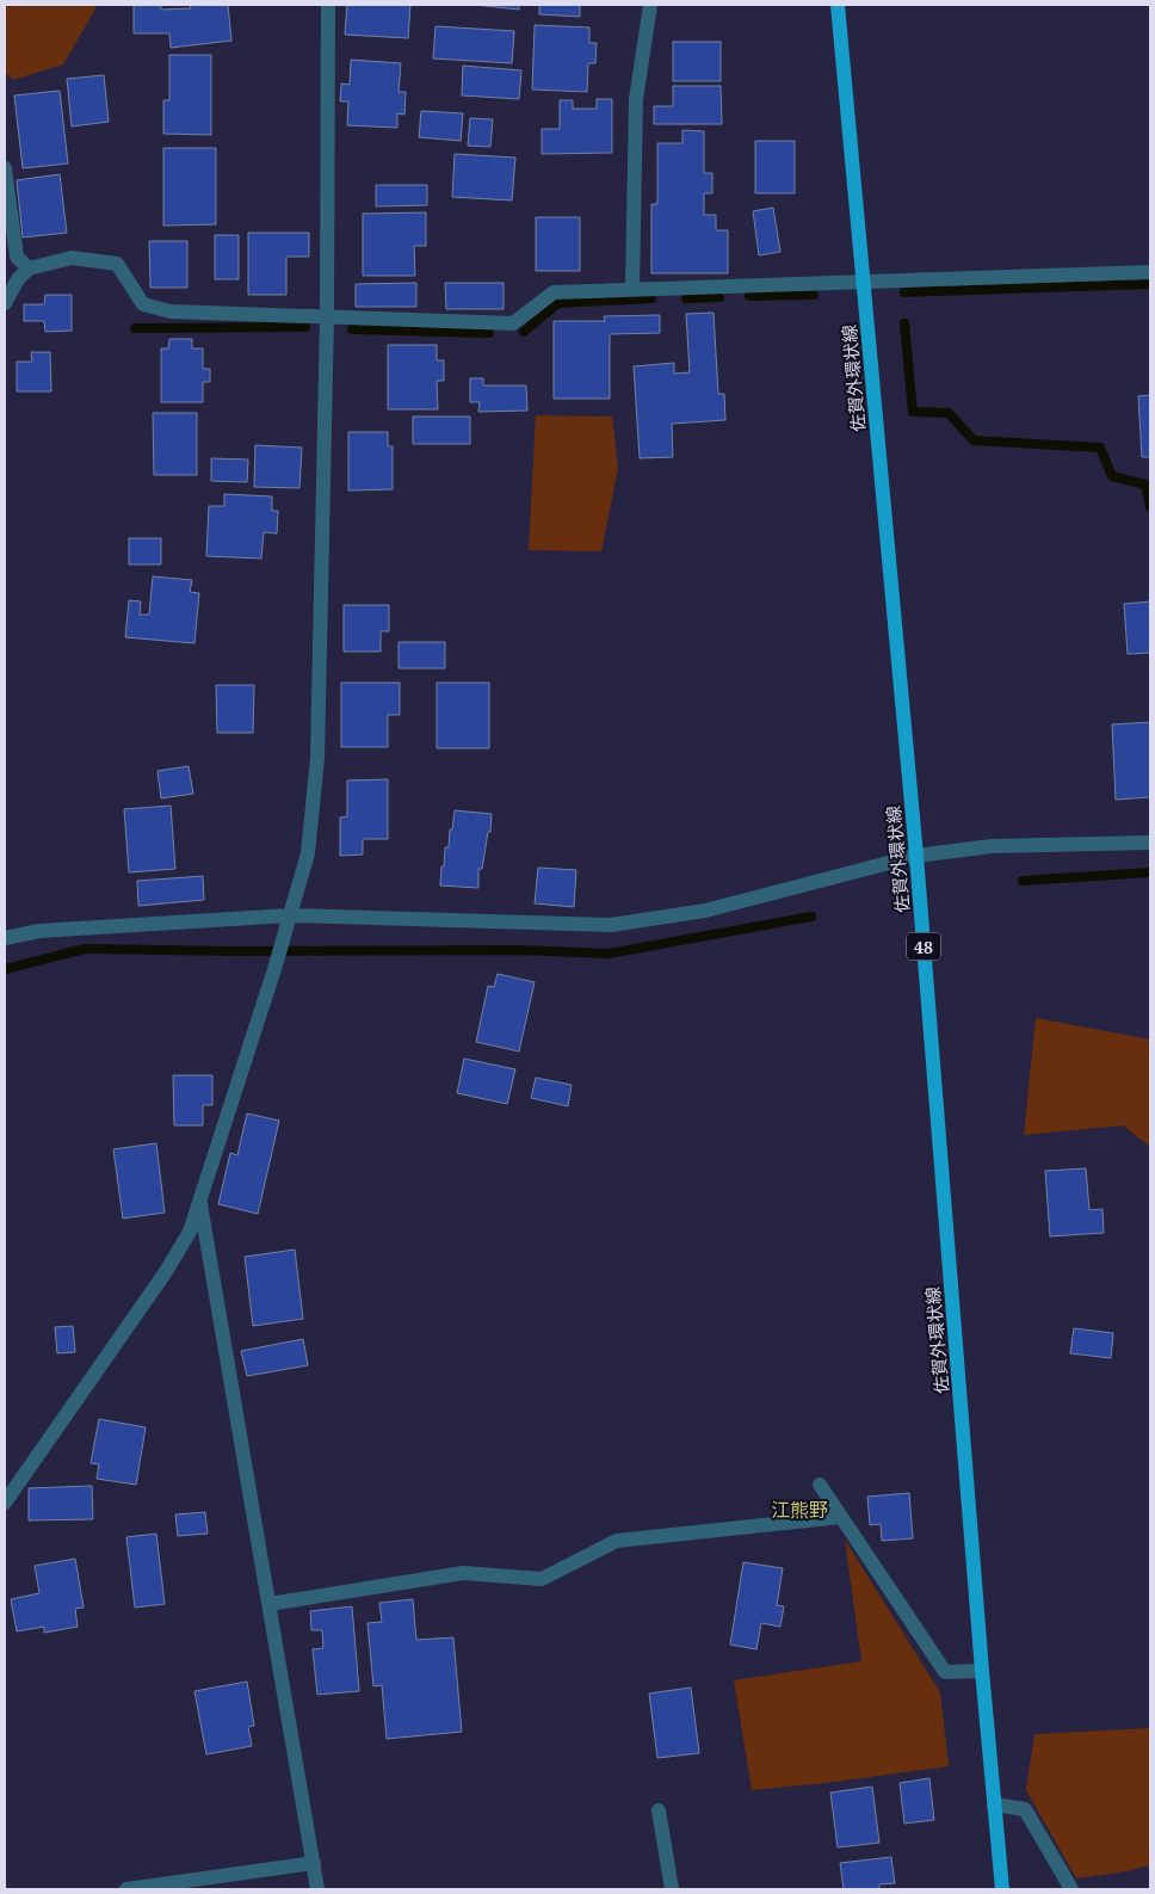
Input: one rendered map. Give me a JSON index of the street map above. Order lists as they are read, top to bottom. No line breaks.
{"streets":{"main road":["佐賀外環状線","48"]},"districts":["江熊野"]}
